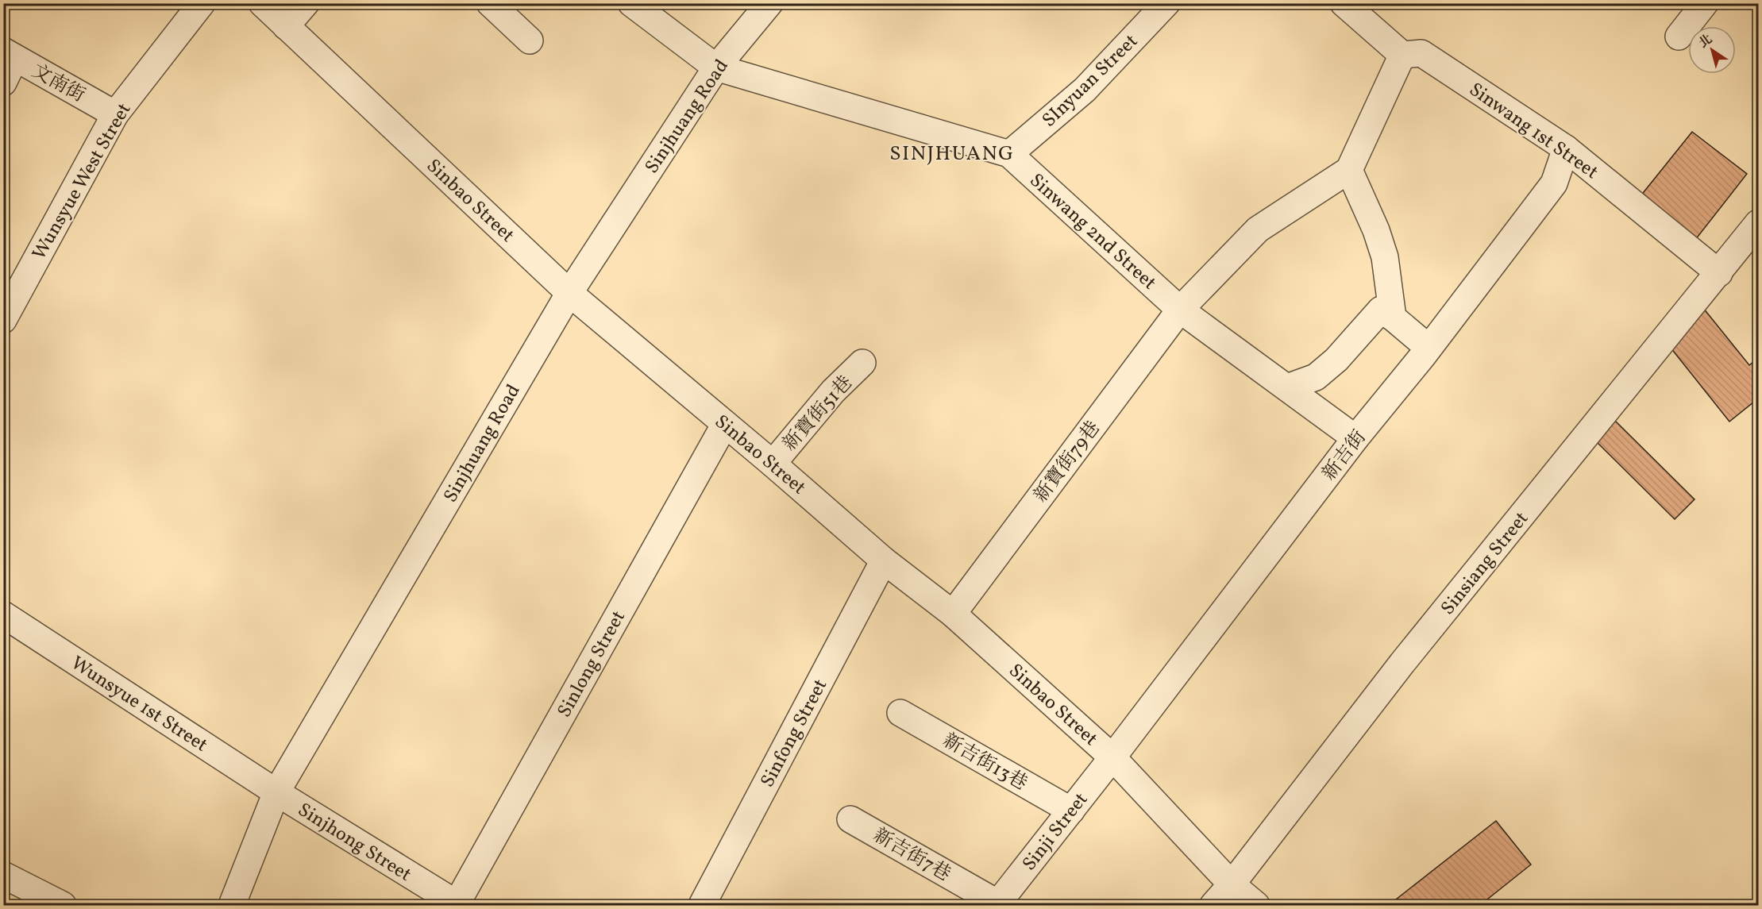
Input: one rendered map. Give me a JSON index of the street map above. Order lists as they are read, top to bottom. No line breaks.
{"streets":{"street":["SInyuan Street","文南街","Sinjhuang Road","Sinwang 1st Street","Wunsyue West Street","Sinbao Street","Sinwang 2nd Street","新寶街51巷","新吉街","新寶街79巷","Sinsiang Street","Sinlong Street","Wunsyue 1st Street","Sinfong Street","新吉街13巷","Sinji Street","Sinjhong Street","新吉街7巷"]},"crossings":[["SInyuan Street","Sinwang 2nd Street"],["文南街","Wunsyue West Street"],["Sinjhuang Road","Sinbao Street"],["Sinjhuang Road","Sinwang 2nd Street"],["Sinjhuang Road","Wunsyue 1st Street"],["Sinjhuang Road","Sinjhong Street"],["Sinwang 1st Street","新吉街"],["Sinwang 1st Street","Sinsiang Street"],["Sinbao Street","新寶街51巷"],["Sinbao Street","新吉街"],["Sinbao Street","新寶街79巷"],["Sinbao Street","Sinsiang Street"],["Sinbao Street","Sinlong Street"],["Sinbao Street","Sinfong Street"],["Sinbao Street","Sinji Street"],["Sinwang 2nd Street","新吉街"],["Sinwang 2nd Street","新寶街79巷"],["新吉街","Sinji Street"],["Sinlong Street","Sinjhong Street"],["Wunsyue 1st Street","Sinjhong Street"],["新吉街13巷","Sinji Street"],["Sinji Street","新吉街7巷"]],"districts":["SINJHUANG"],"north":"top left"}
